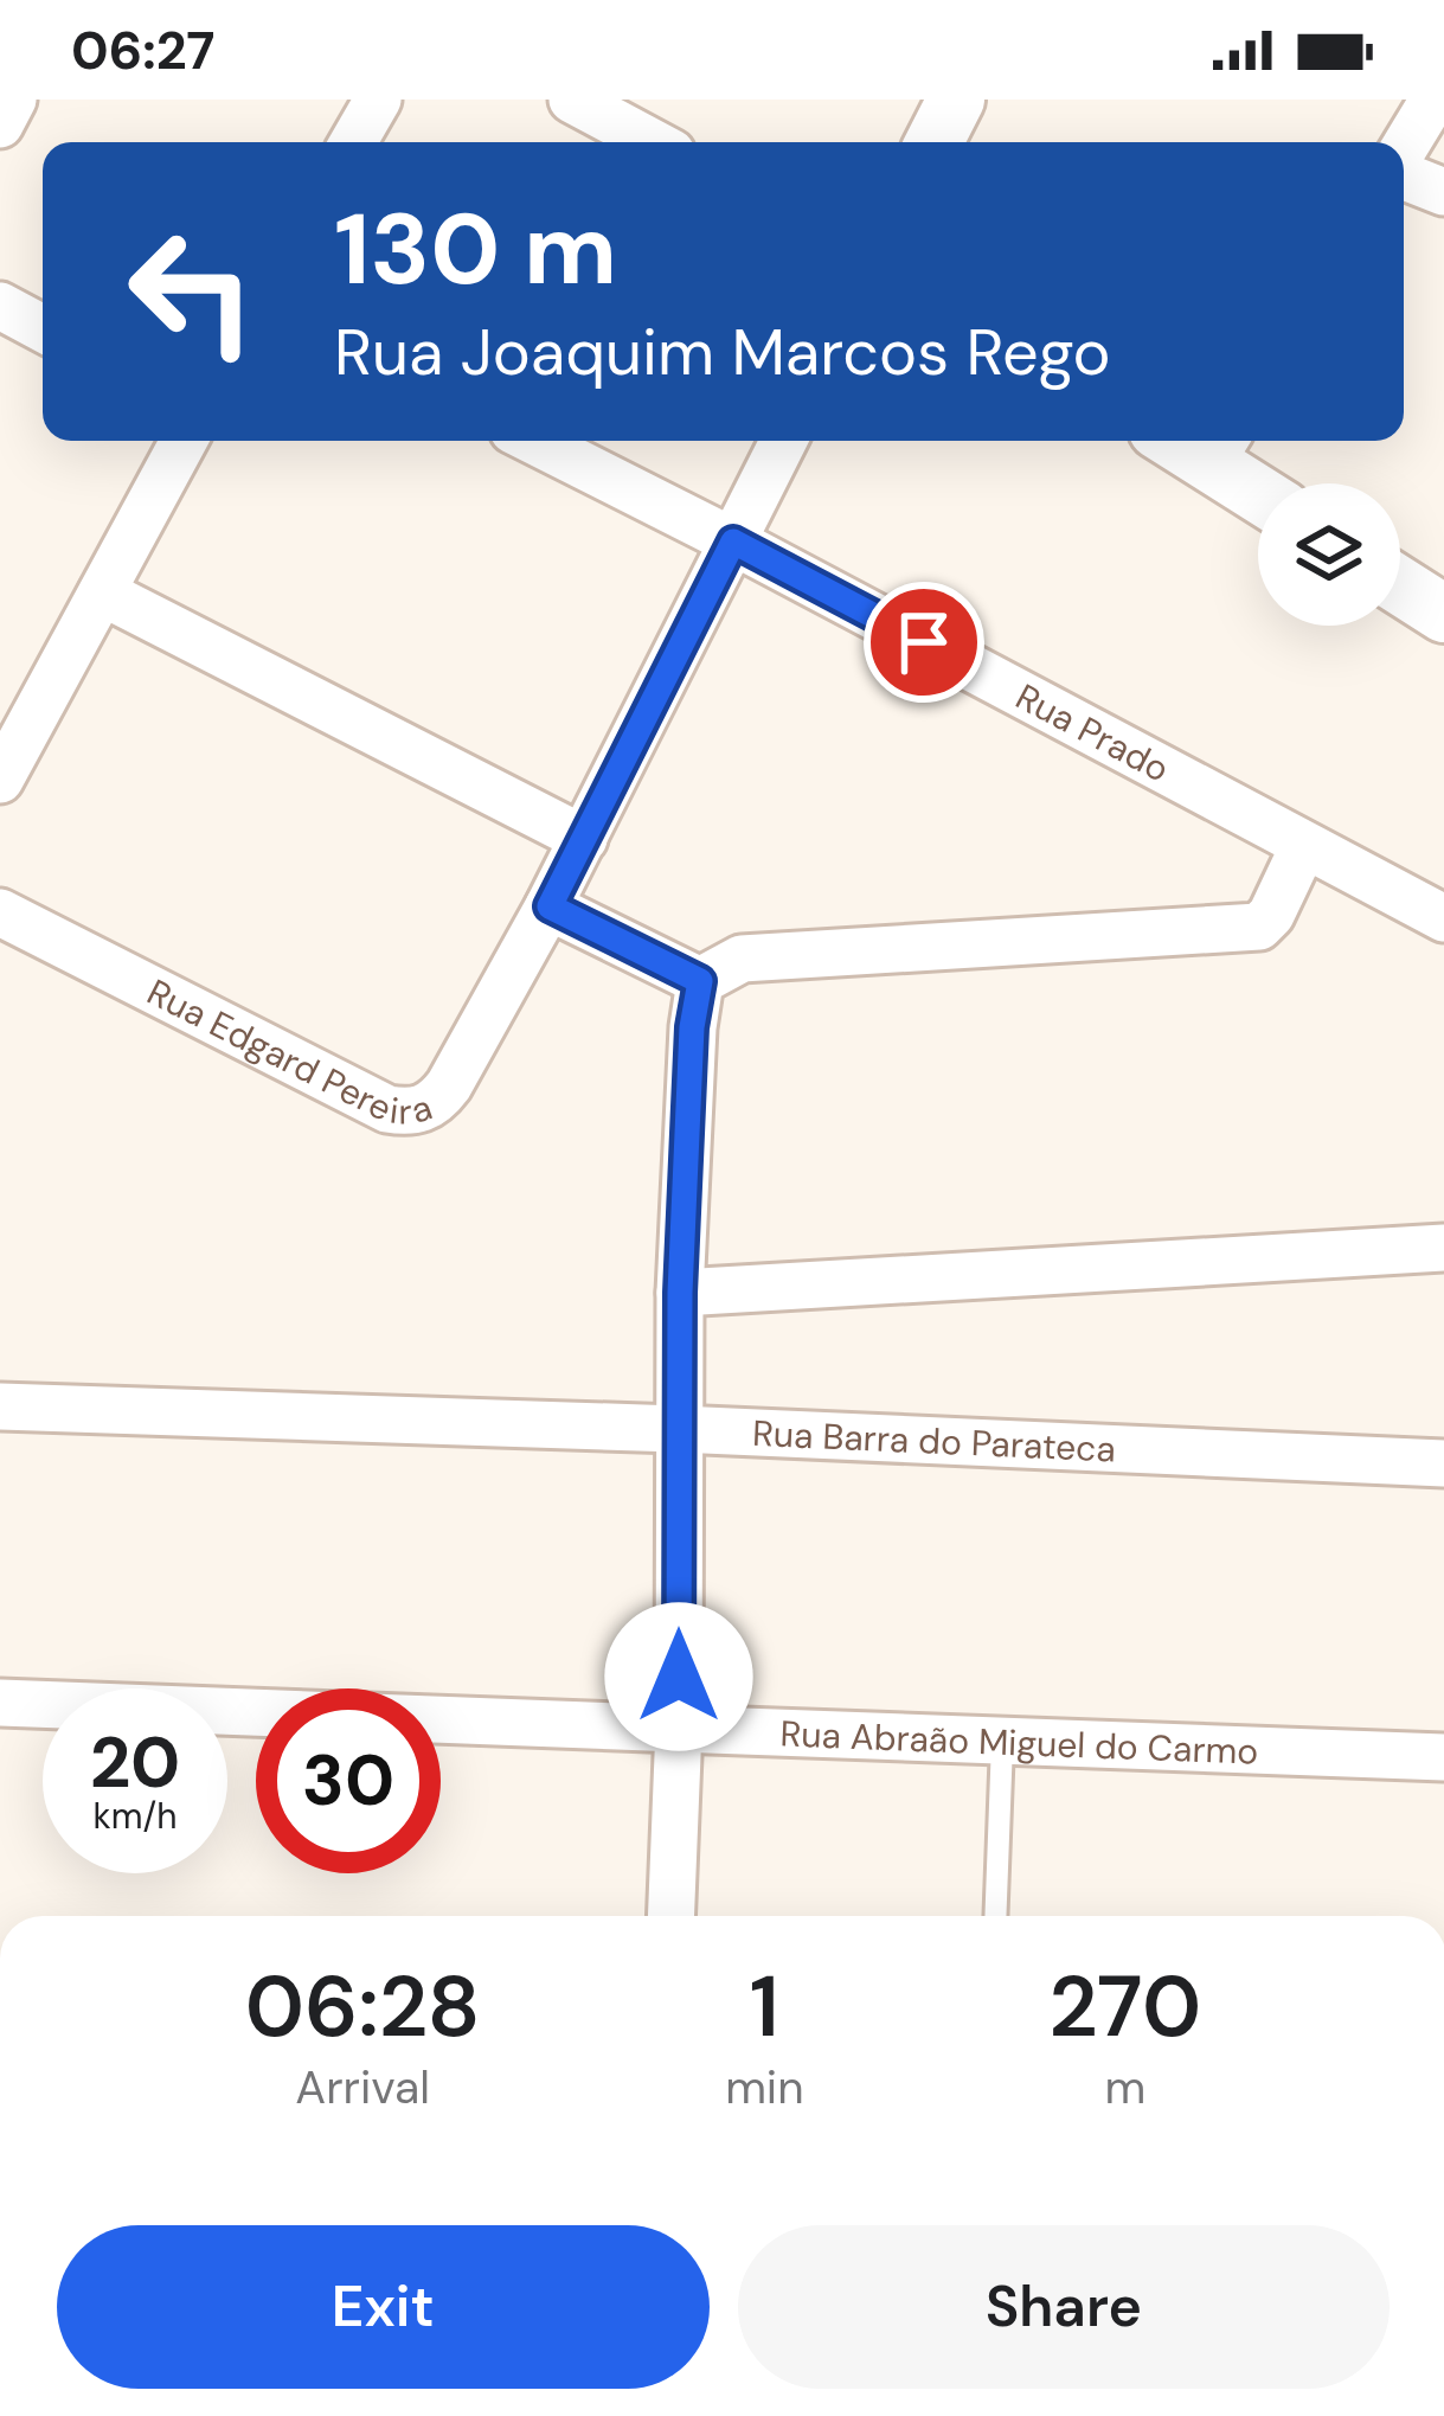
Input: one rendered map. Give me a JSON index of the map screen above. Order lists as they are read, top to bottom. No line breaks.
{"streets":{"street":["Rua Prado","Rua Edgard Pereira","Rua Barra do Parateca","Rua Abraão Miguel do Carmo"]},"crossings":[["Rua Prado","Rua Edgard Pereira"]],"page":{"status":"06:27","turn":["130 m","Rua Joaquim Marcos Rego"],"speed":"20 km/h","limit":"30","eta":["06:28","Arrival","1","min","270","m"],"buttons":["Exit","Share"]}}
